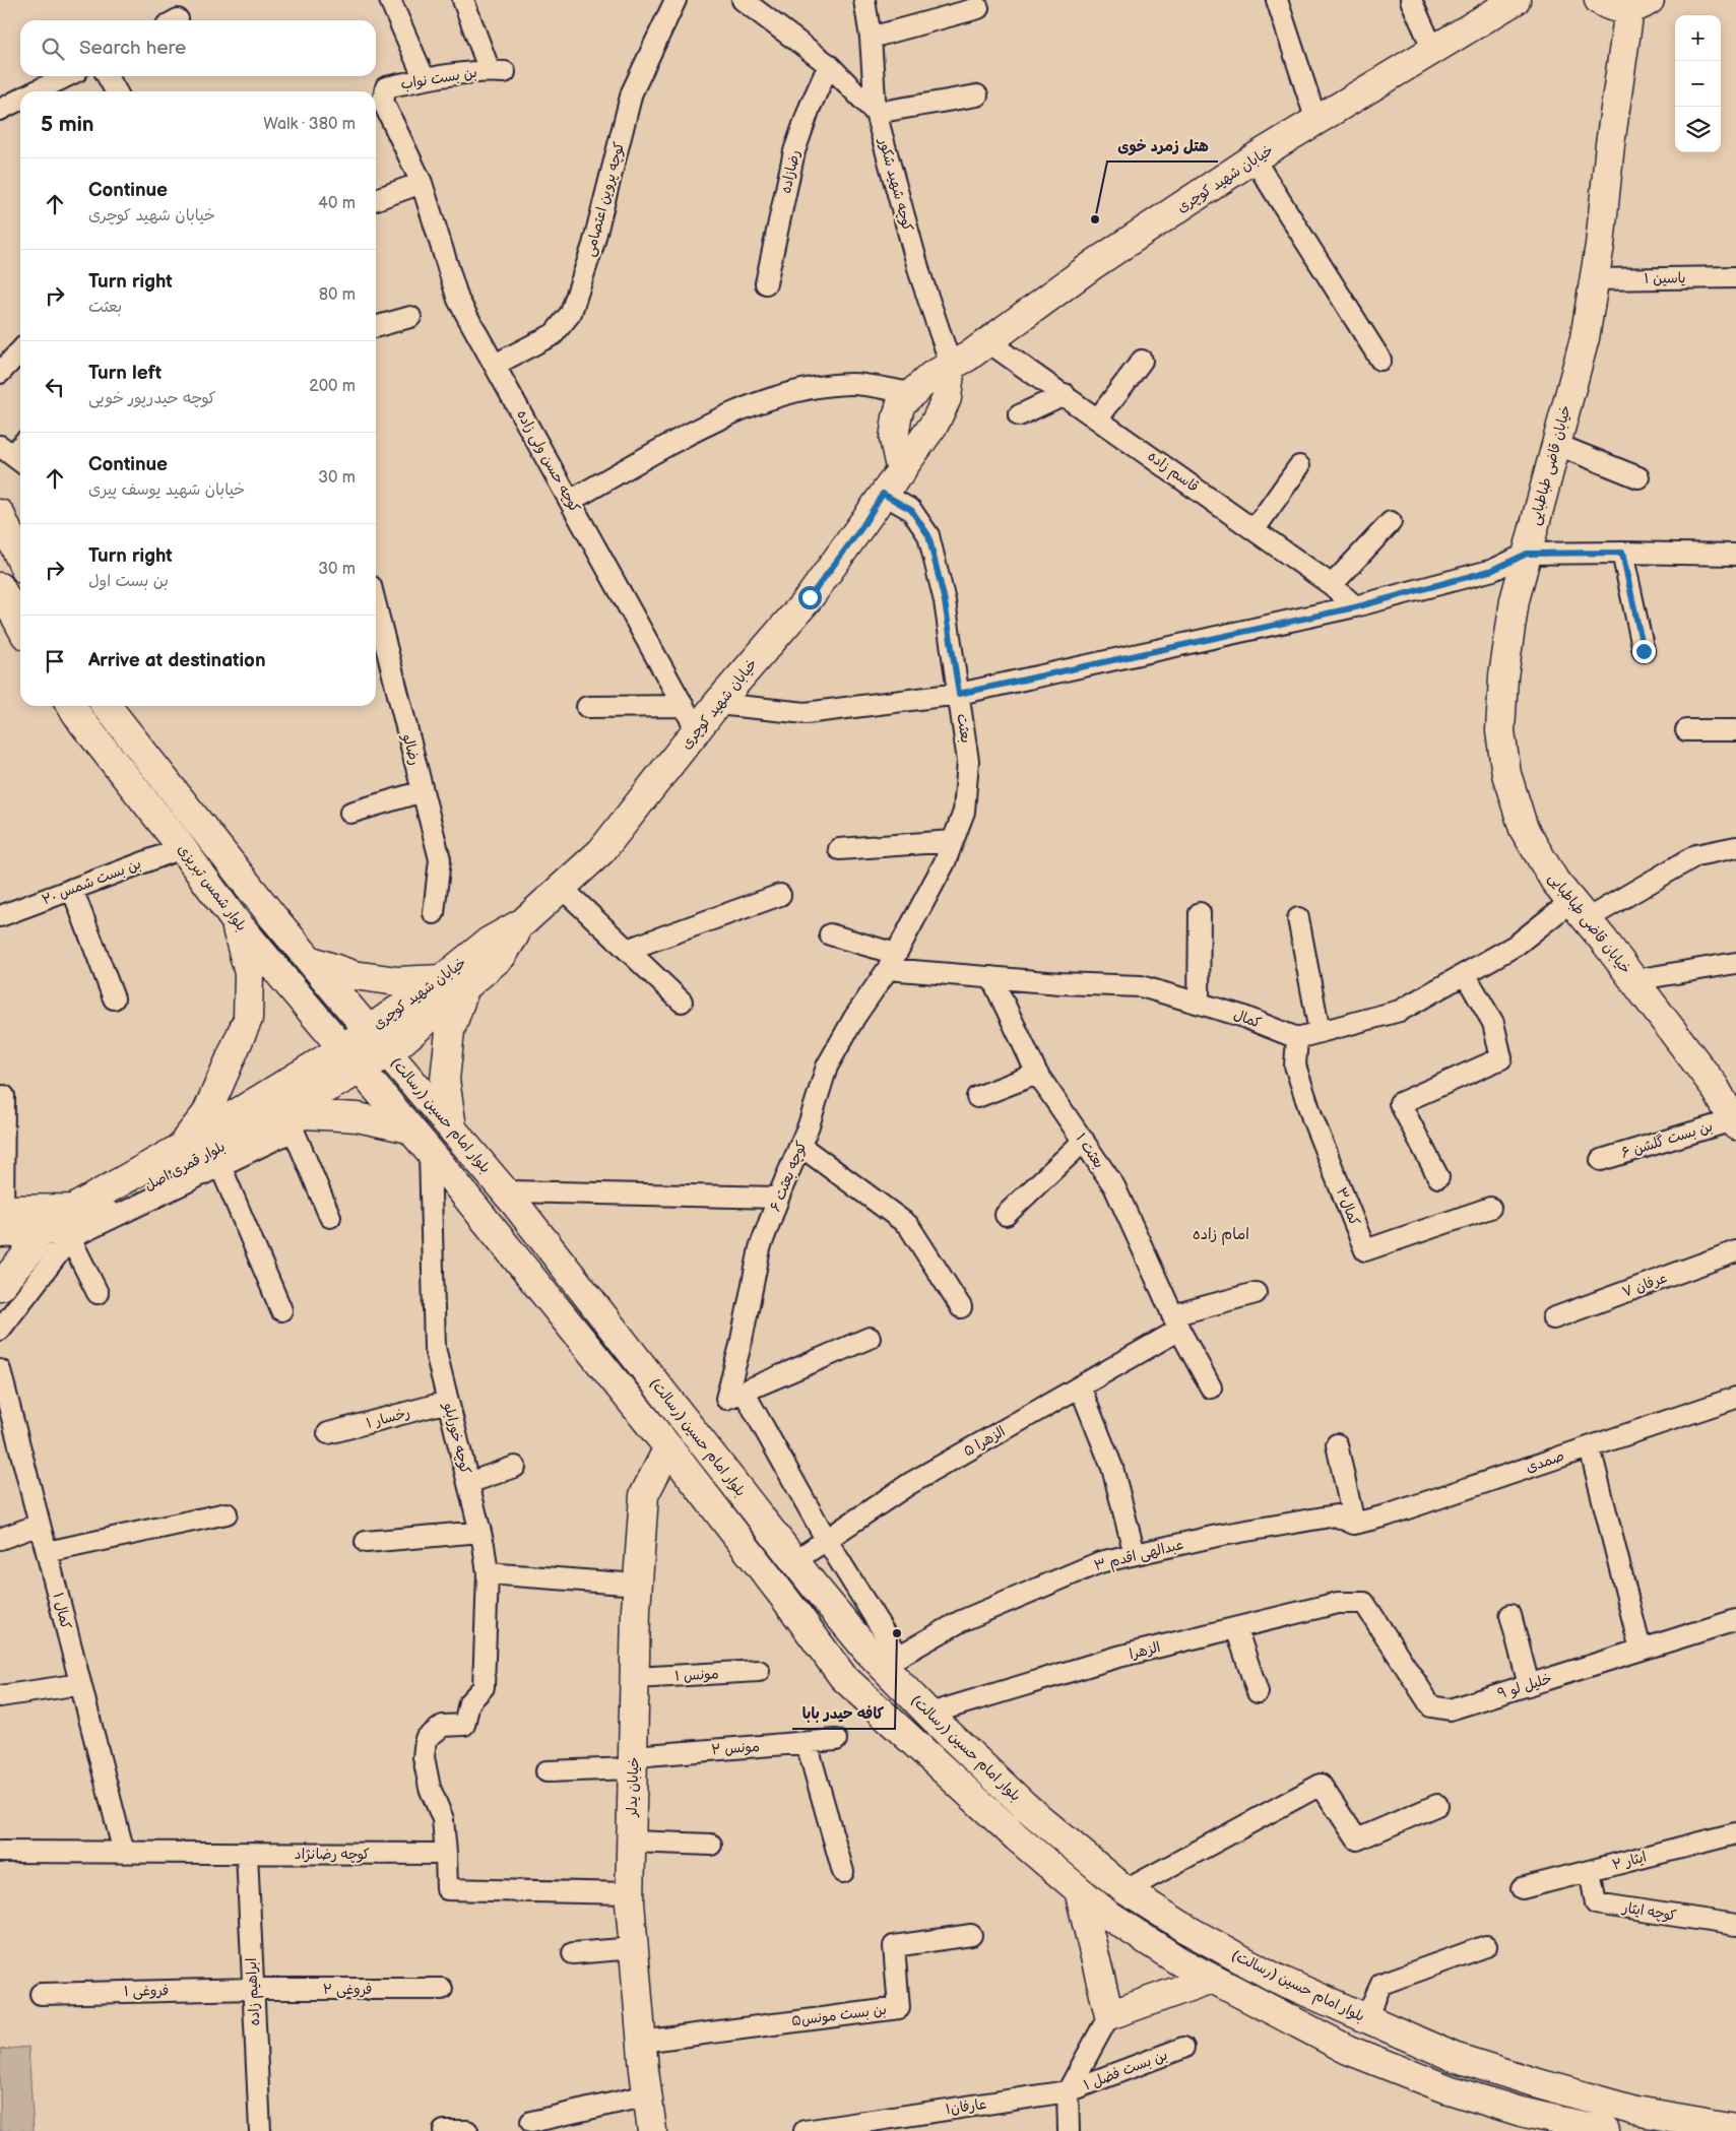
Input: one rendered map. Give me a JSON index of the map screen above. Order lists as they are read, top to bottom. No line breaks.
{"streets":{"main road":["خیابان شهید کوچری","خیابان قاضی طباطبایی","بلوار شمس تبریزی","بلوار امام حسین (رسالت)","بلوار قمری اصل","خیابان یدلر"],"street":["بن بست نواب","رضازاده","کوچه شهید شکور","کوچه پروین اعتصامی","یاسین ۱","کوچه حسن ولی زاده","قاسم زاده","بعثت","رضالو","بن بست شمس ۲۰","کمال","بن بست گلشن ۶","بعثت ۱","کوچه بعثت ۶","کمال۳","عرفان ۷","رخسار ۱","کوچه خورابلو","الزهرا ۵","صمدی","عبدالهی اقدم ۳","کمال ۱","الزهرا","مونس ۱","خلیل لو ۹","مونس ۲","کوچه رضانژاد","ایثار ۲","کوچه ایثار","فروغی ۲","فروغی ۱","ابراهیم زاده","بن بست مونس۵","بن بست فضل ۱","عارفان۱"]},"crossings":[["بن بست نواب","کوچه حسن ولی زاده"],["خیابان شهید کوچری","کوچه شهید شکور"],["خیابان شهید کوچری","کوچه حسن ولی زاده"],["خیابان شهید کوچری","قاسم زاده"],["خیابان شهید کوچری","بعثت"],["خیابان شهید کوچری","بلوار شمس تبریزی"],["خیابان شهید کوچری","بلوار امام حسین (رسالت)"],["خیابان شهید کوچری","بلوار قمری اصل"],["کوچه پروین اعتصامی","کوچه حسن ولی زاده"],["یاسین ۱","خیابان قاضی طباطبایی"],["خیابان قاضی طباطبایی","بن بست گلشن ۶"],["بعثت","کمال"],["بعثت","کوچه بعثت ۶"],["بن بست شمس ۲۰","بلوار شمس تبریزی"],["بلوار شمس تبریزی","بلوار امام حسین (رسالت)"],["بلوار شمس تبریزی","بلوار قمری اصل"],["کمال","بعثت ۱"],["کمال","کوچه بعثت ۶"],["کمال","کمال۳"],["بلوار امام حسین (رسالت)","الزهرا ۵"],["بلوار امام حسین (رسالت)","عبدالهی اقدم ۳"],["بلوار امام حسین (رسالت)","الزهرا"],["بعثت ۱","الزهرا ۵"],["رخسار ۱","کوچه خورابلو"],["کوچه خورابلو","کوچه رضانژاد"],["صمدی","عبدالهی اقدم ۳"],["کمال ۱","کوچه رضانژاد"],["الزهرا","خلیل لو ۹"],["مونس ۱","خیابان یدلر"],["مونس ۲","خیابان یدلر"],["خیابان یدلر","بن بست مونس۵"],["کوچه رضانژاد","ابراهیم زاده"],["ایثار ۲","کوچه ایثار"],["فروغی ۲","فروغی ۱"],["فروغی ۲","ابراهیم زاده"],["فروغی ۱","ابراهیم زاده"],["بن بست فضل ۱","عارفان۱"]],"districts":["امام زاده"],"places":["هتل زمرد خوی","کافه حیدر بابا"],"page":{"map_buttons":["+","−"],"search":"Search here","heading":["5 min","Walk · 380 m"],"list":[["Continue","خیابان شهید کوچری","40 m"],["Turn right","بعثت","80 m"],["Turn left","کوچه حیدرپور خویی","200 m"],["Continue","خیابان شهید یوسف پیری","30 m"],["Turn right","بن بست اول","30 m"],"Arrive at destination"]}}
